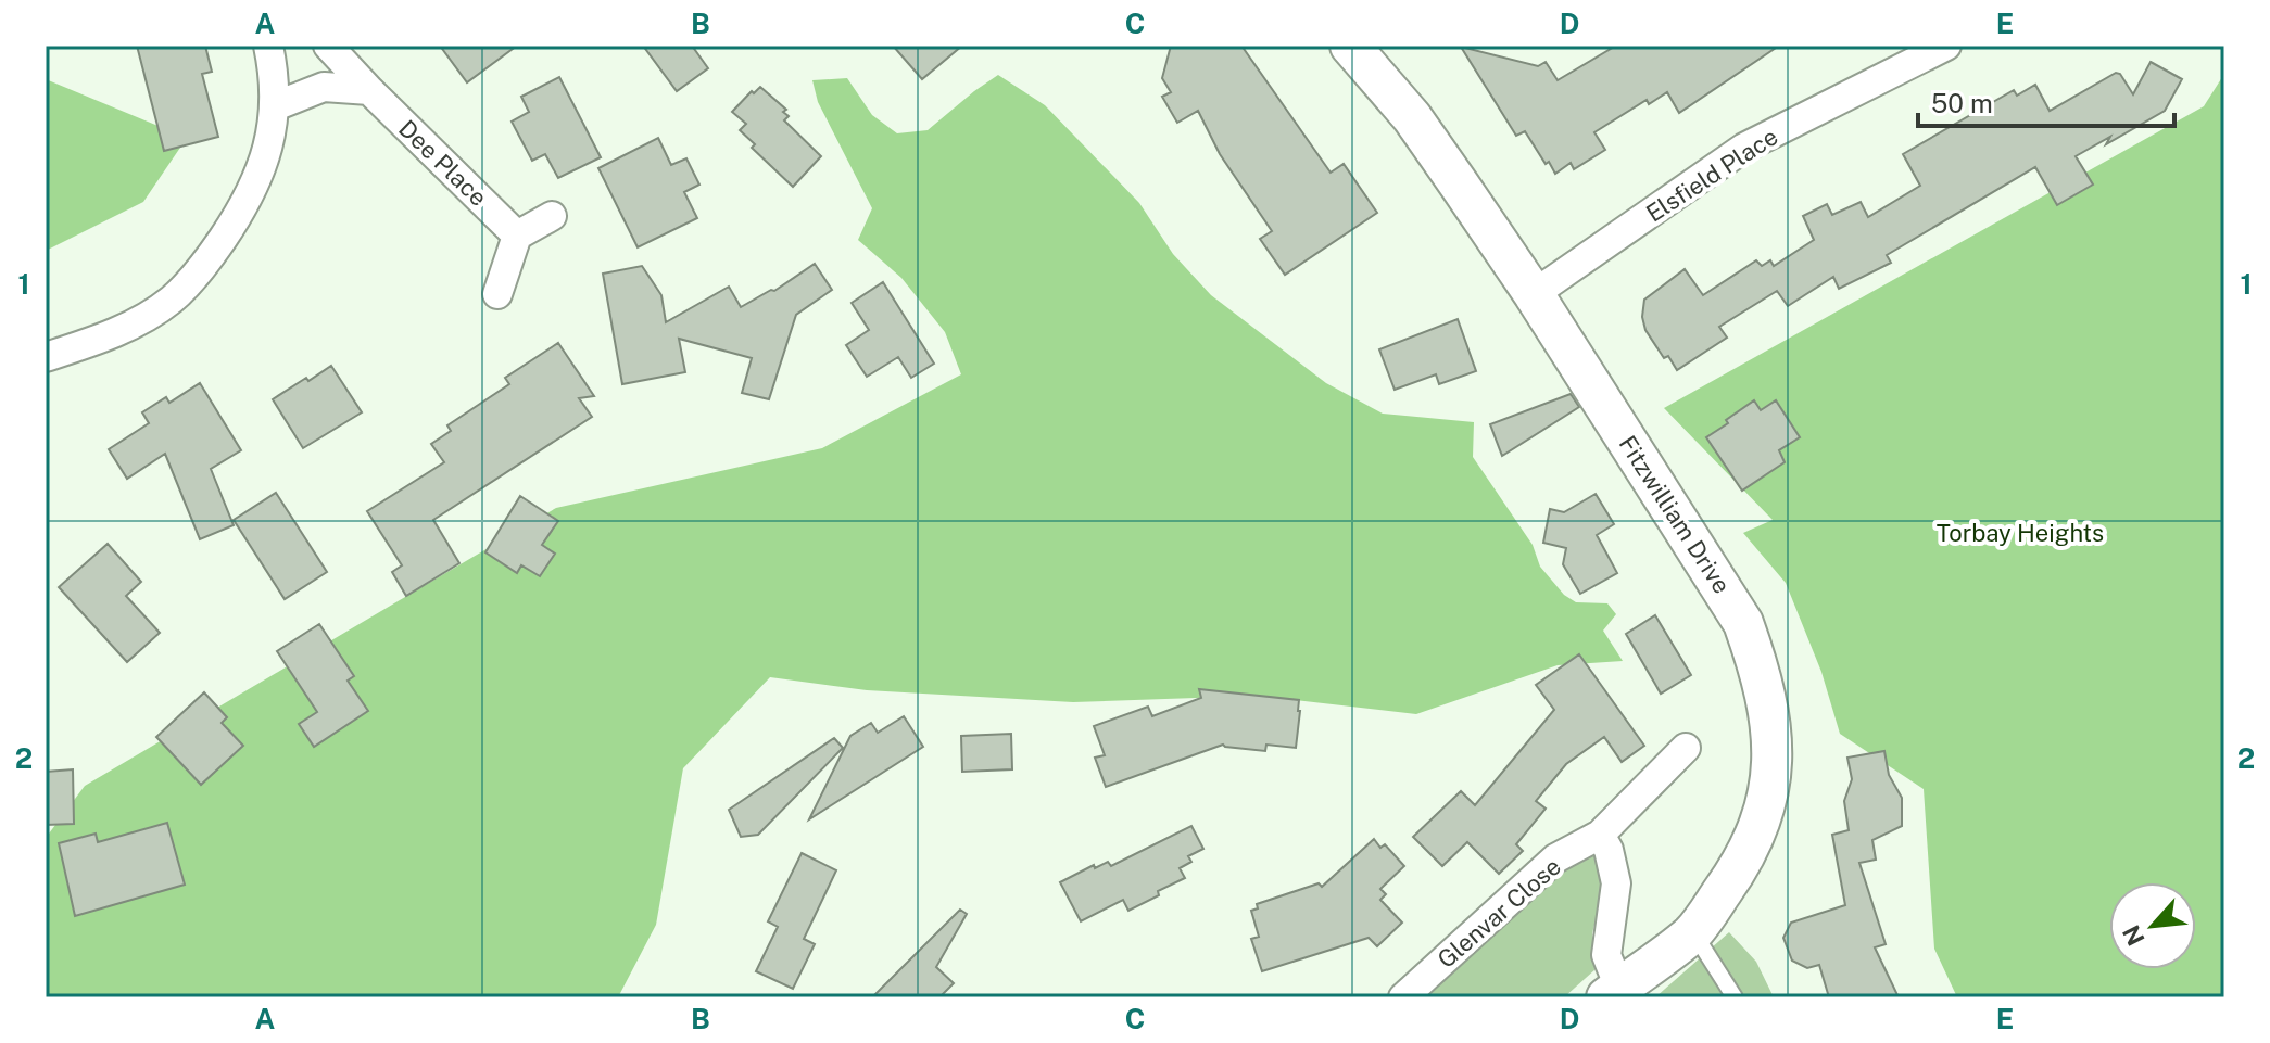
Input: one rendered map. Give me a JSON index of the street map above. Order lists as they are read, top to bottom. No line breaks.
{"streets":{"street":["Dee Place","Elsfield Place","Fitzwilliam Drive","Glenvar Close"]},"crossings":[["Elsfield Place","Fitzwilliam Drive"]],"parks":["Torbay Heights"],"scale_bar":"50 m","north":"bottom left","grid":{"columns":["A","B","C","D","E"],"rows":["1","2"]}}
